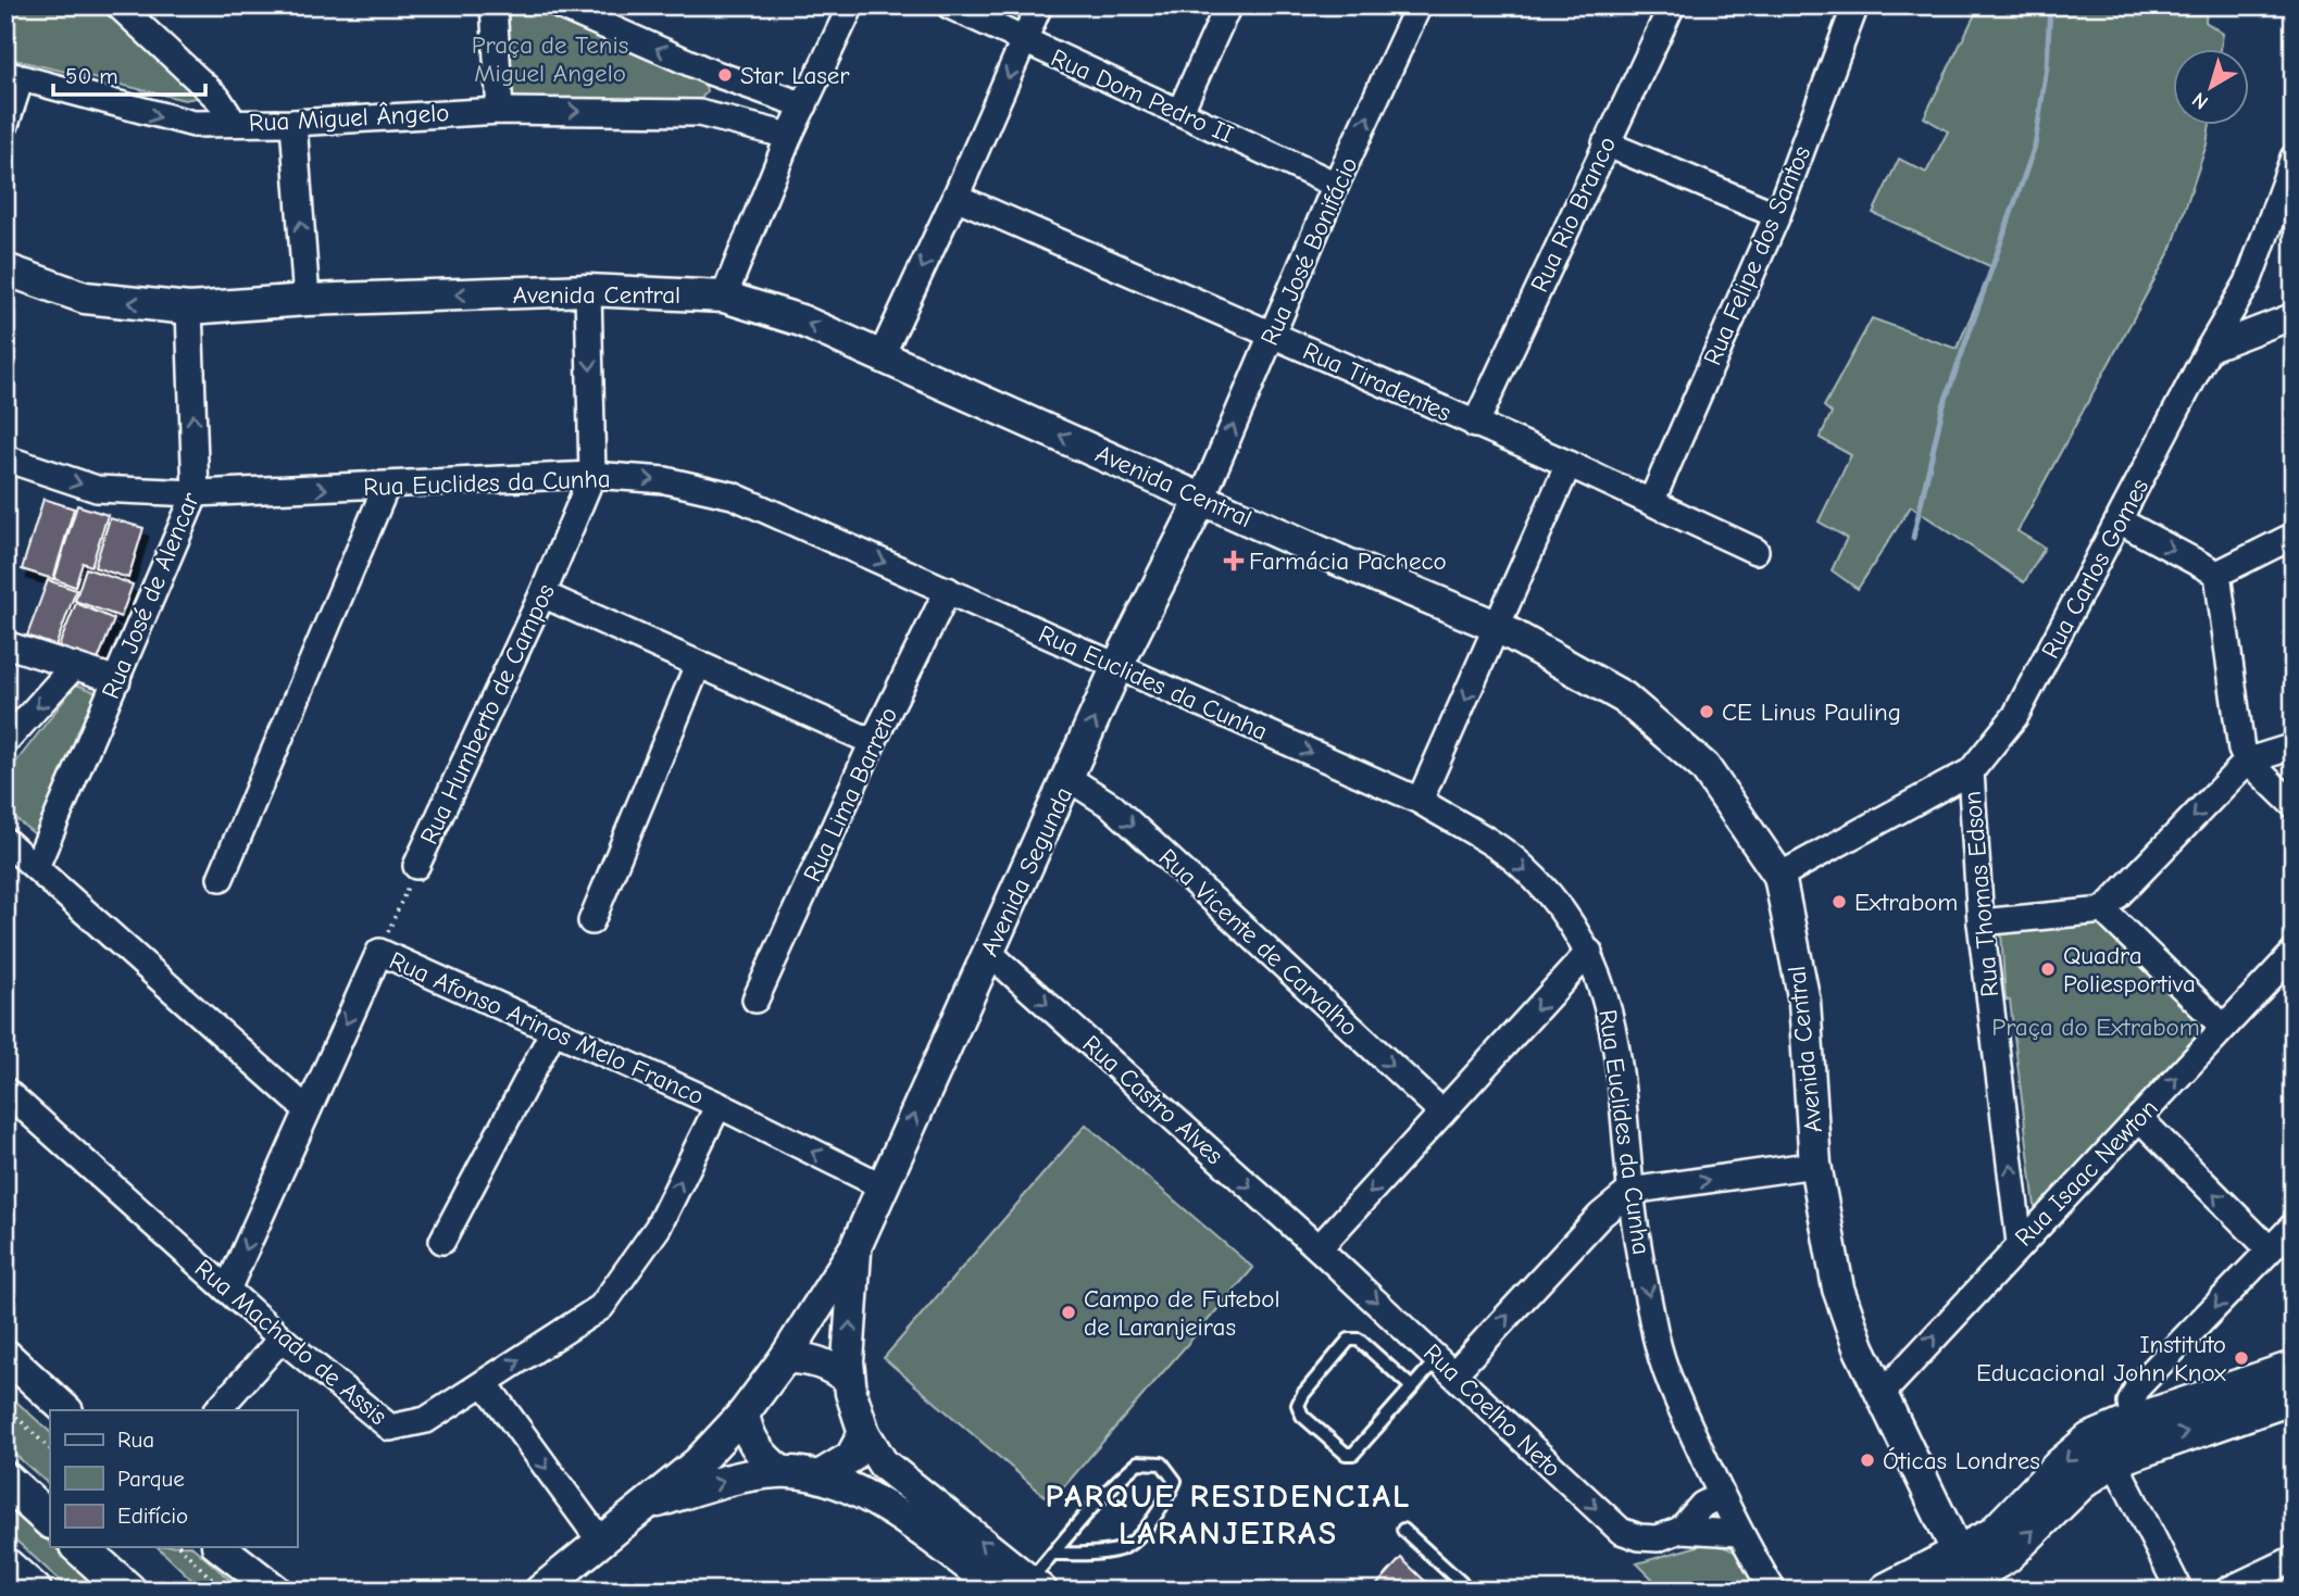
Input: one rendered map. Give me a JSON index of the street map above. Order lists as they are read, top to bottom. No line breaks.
{"streets":{"street":["Rua Dom Pedro II","Rua Miguel Ângelo","Rua Rio Branco","Rua José Bonifácio","Rua Felipe dos Santos","Avenida Central","Rua Tiradentes","Rua Euclides da Cunha","Rua Carlos Gomes","Rua José de Alencar","Rua Humberto de Campos","Rua Lima Barreto","Avenida Segunda","Rua Thomas Edson","Rua Vicente de Carvalho","Rua Afonso Arinos Melo Franco","Rua Castro Alves","Rua Isaac Newton","Rua Machado de Assis","Rua Coelho Neto"]},"crossings":[["Rua Dom Pedro II","Rua José Bonifácio"],["Rua Rio Branco","Rua Tiradentes"],["Rua José Bonifácio","Avenida Central"],["Rua José Bonifácio","Rua Tiradentes"],["Rua José Bonifácio","Avenida Segunda"],["Rua Felipe dos Santos","Rua Tiradentes"],["Avenida Central","Rua Carlos Gomes"],["Avenida Central","Rua José de Alencar"],["Avenida Central","Avenida Segunda"],["Avenida Central","Rua Isaac Newton"],["Rua Euclides da Cunha","Rua José de Alencar"],["Rua Euclides da Cunha","Rua Humberto de Campos"],["Rua Euclides da Cunha","Rua Lima Barreto"],["Rua Euclides da Cunha","Avenida Segunda"],["Rua Euclides da Cunha","Rua Coelho Neto"],["Rua Carlos Gomes","Rua Thomas Edson"],["Rua Humberto de Campos","Rua Afonso Arinos Melo Franco"],["Avenida Segunda","Rua Vicente de Carvalho"],["Avenida Segunda","Rua Afonso Arinos Melo Franco"],["Avenida Segunda","Rua Castro Alves"],["Rua Thomas Edson","Rua Isaac Newton"],["Rua Afonso Arinos Melo Franco","Rua Machado de Assis"],["Rua Castro Alves","Rua Coelho Neto"]],"one_way":["Avenida Central","Rua Euclides da Cunha","Avenida Segunda","Rua Thomas Edson","Rua Vicente de Carvalho","Rua Castro Alves","Rua Isaac Newton","Rua Coelho Neto"],"districts":["PARQUE RESIDENCIAL LARANJEIRAS"],"parks":["Praça de Tenis Miguel Angelo","Praça do Extrabom"],"places":{"other":["Star Laser","CE Linus Pauling","Extrabom","Quadra Poliesportiva","Campo de Futebol de Laranjeiras","Instituto Educacional John Knox","Óticas Londres"],"health":["Farmácia Pacheco"]},"legend":["Rua","Parque","Edifício"],"scale_bar":"50 m","north":"bottom left"}
